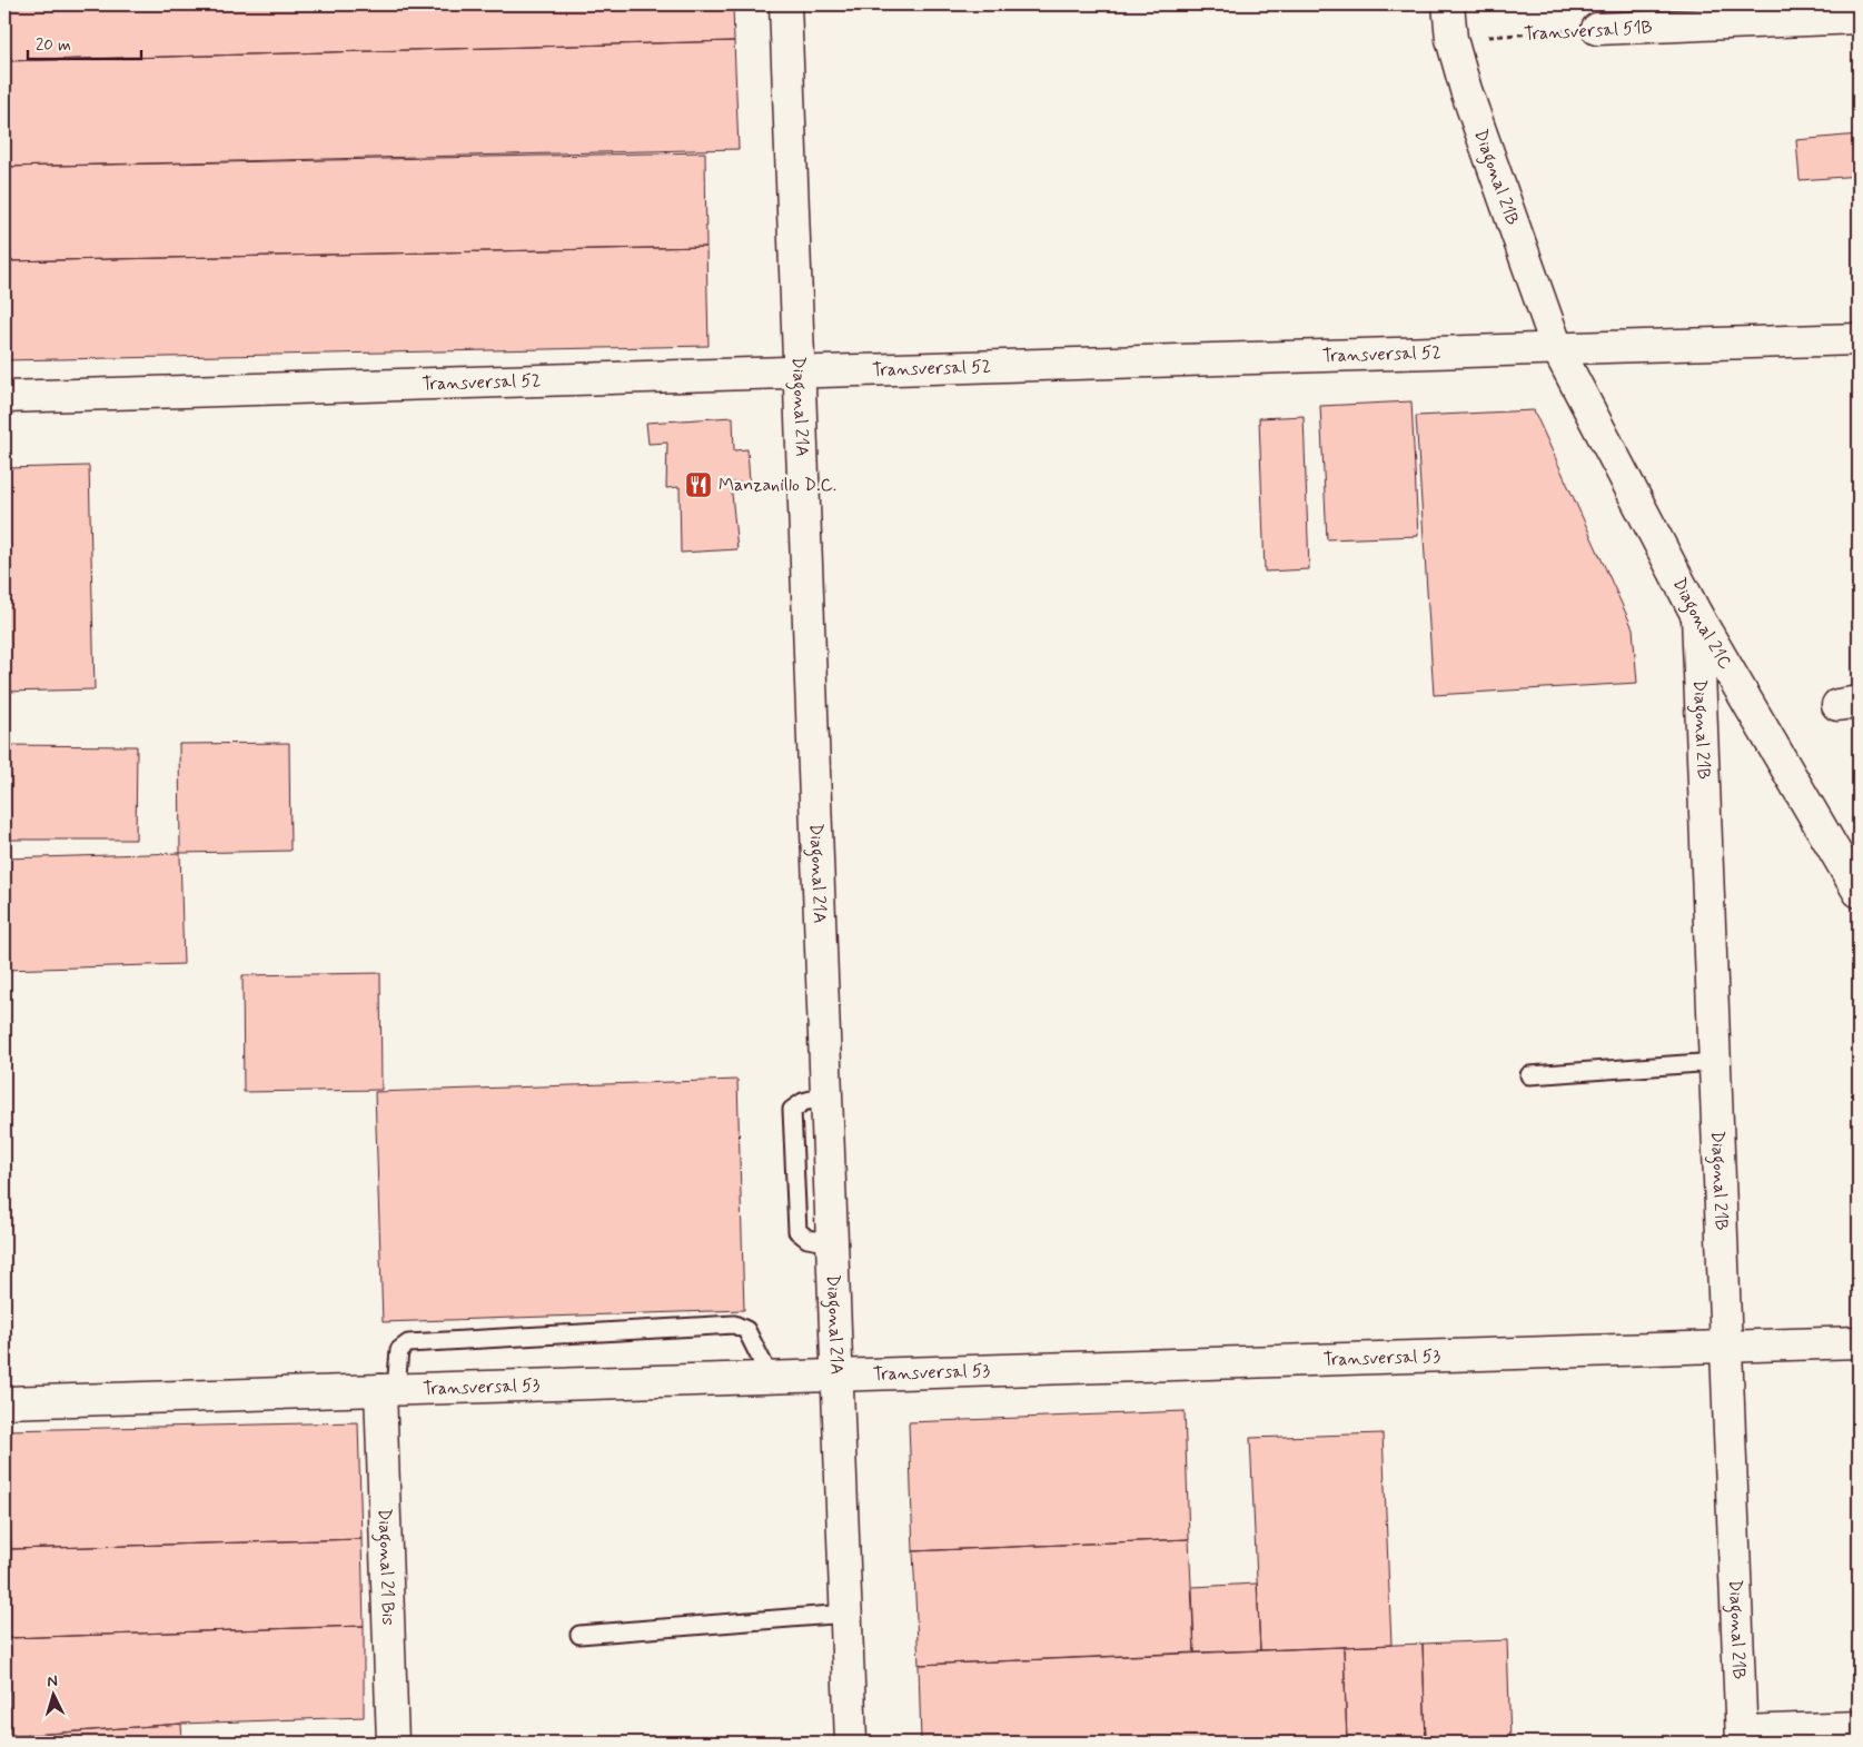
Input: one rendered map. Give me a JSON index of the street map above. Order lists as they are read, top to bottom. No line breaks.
{"streets":{"street":["Transversal 51B","Diagonal 21B","Transversal 52","Diagonal 21A","Diagonal 21C","Transversal 53","Diagonal 21 Bis"]},"crossings":[["Transversal 51B","Diagonal 21B"],["Diagonal 21B","Transversal 52"],["Diagonal 21B","Diagonal 21C"],["Diagonal 21B","Transversal 53"],["Transversal 52","Diagonal 21A"],["Transversal 52","Diagonal 21C"],["Diagonal 21A","Transversal 53"],["Transversal 53","Diagonal 21 Bis"]],"places":{"restaurant":["Manzanillo D.C."]},"scale_bar":"20 m","north":"top"}
